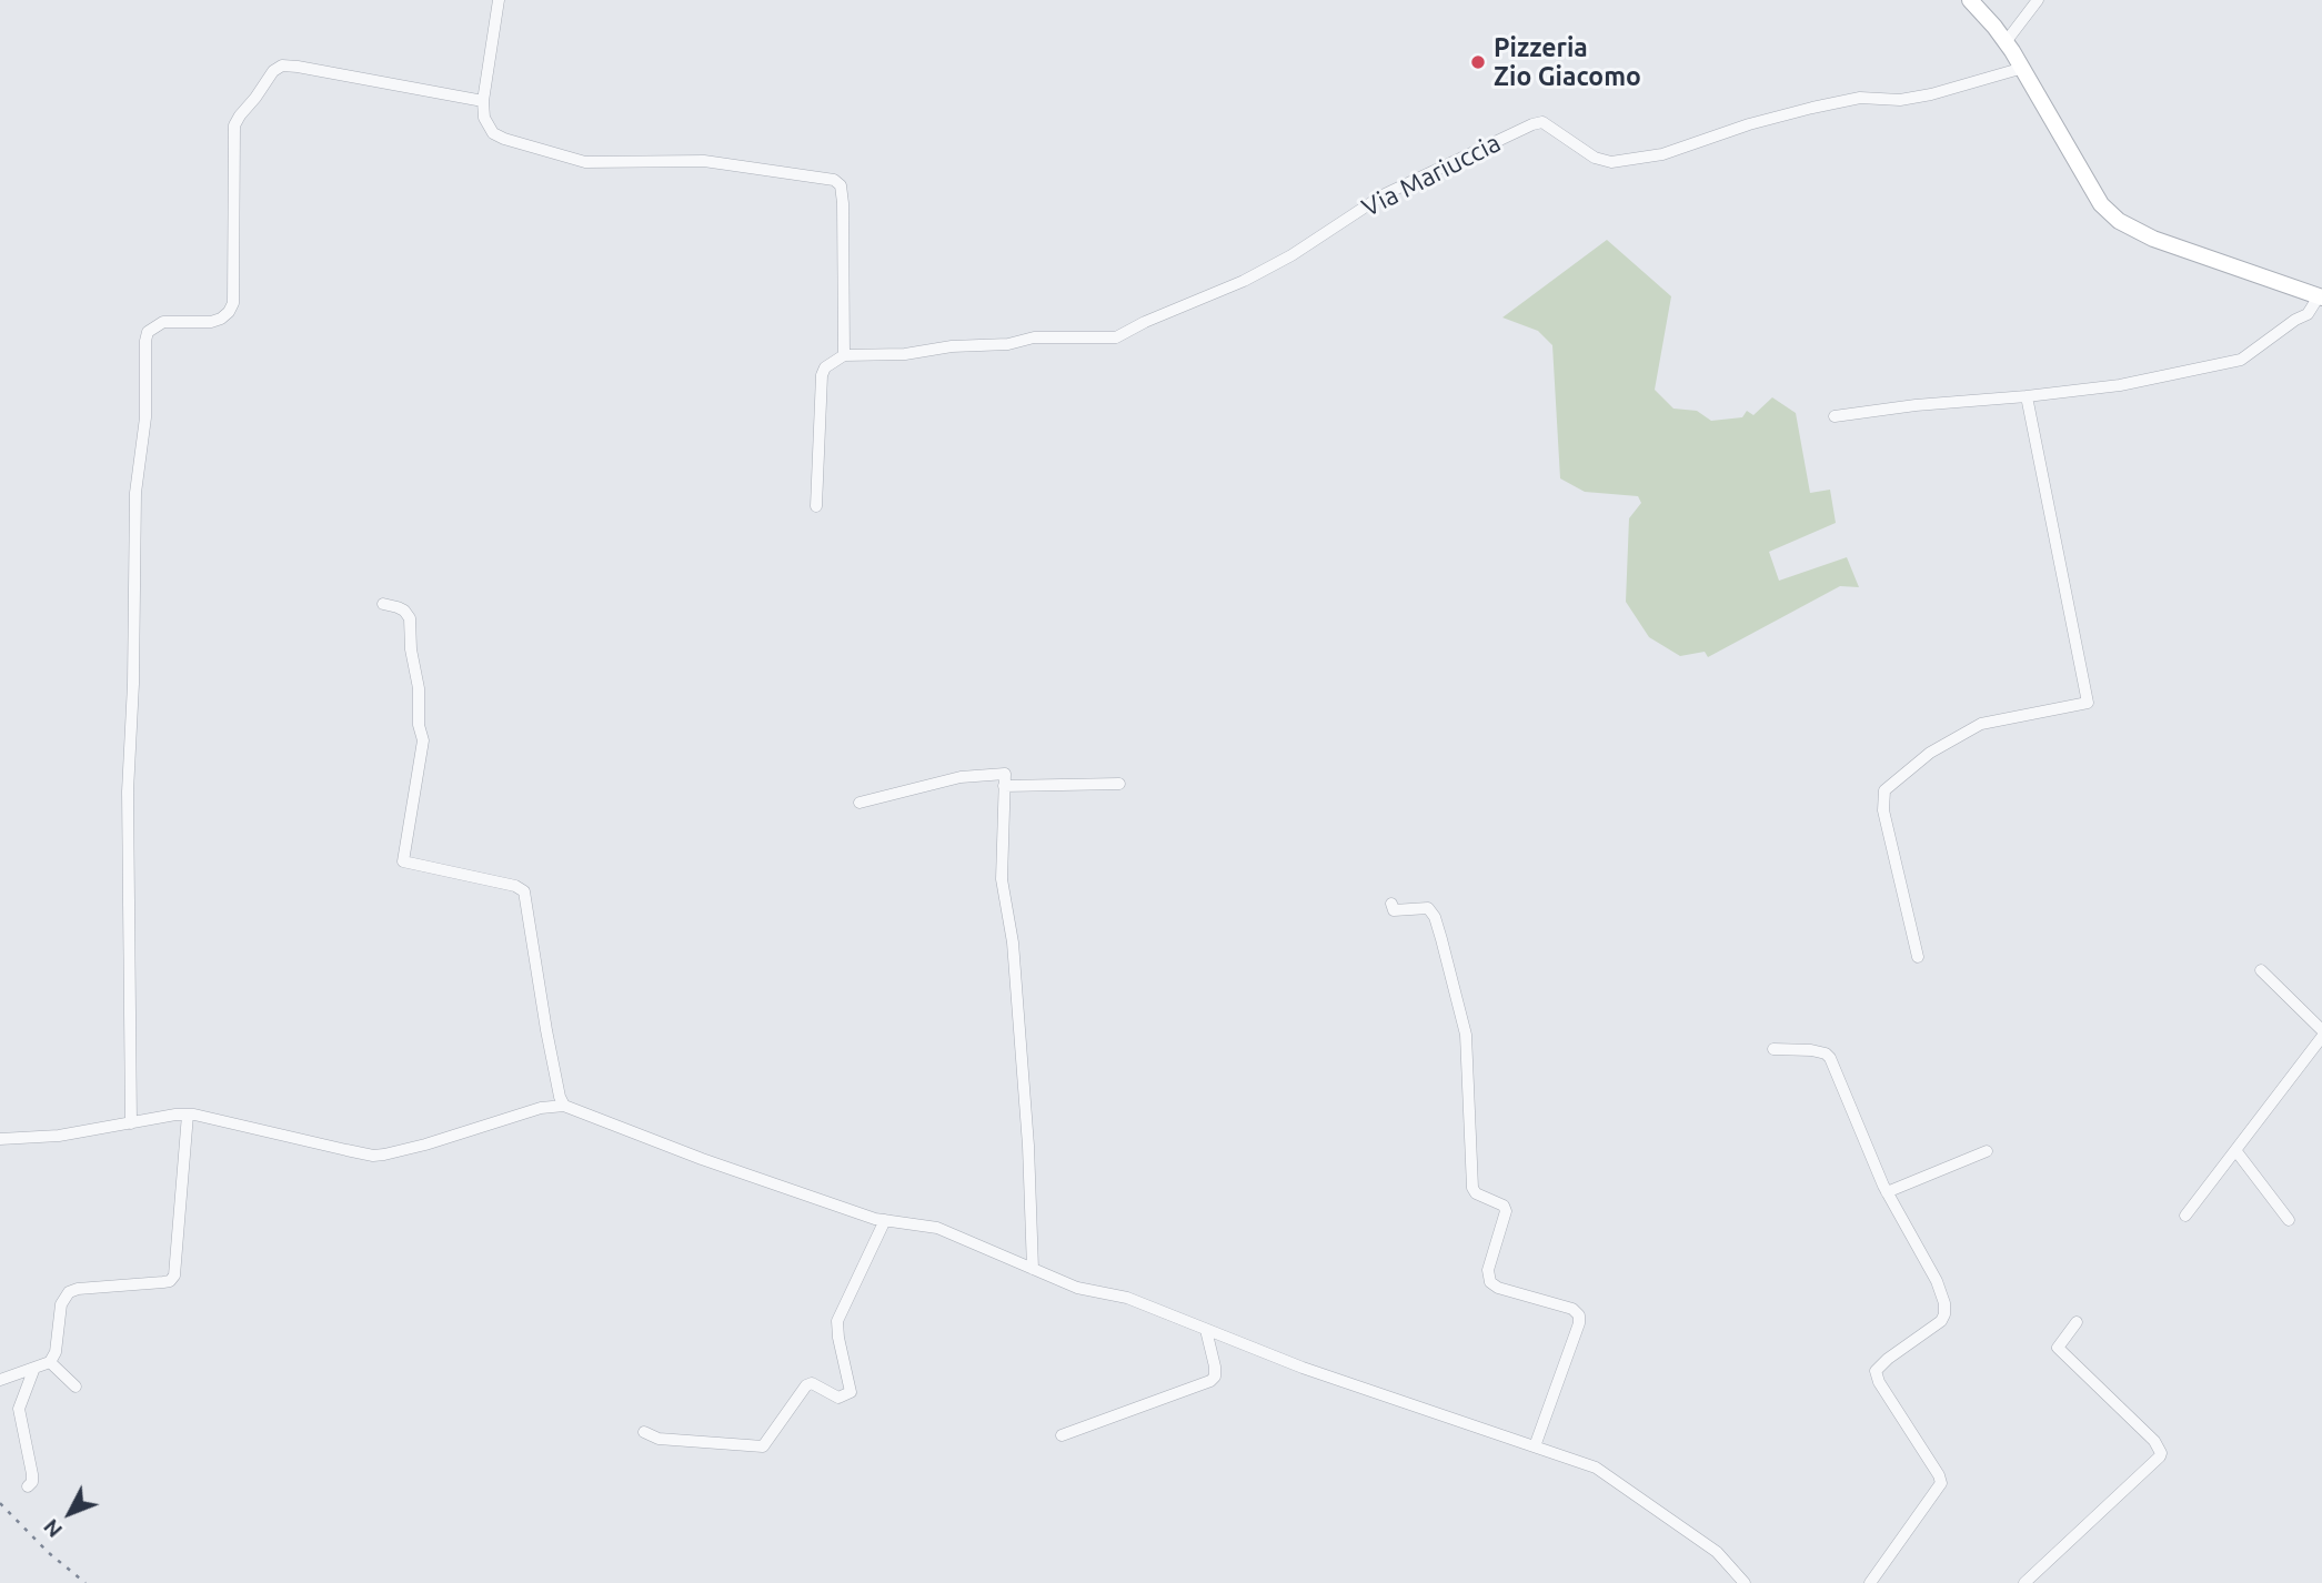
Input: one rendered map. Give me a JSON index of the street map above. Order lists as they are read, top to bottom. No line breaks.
{"streets":{"street":["Via Mariuccia"]},"places":["Pizzeria Zio Giacomo"],"north":"bottom left"}
